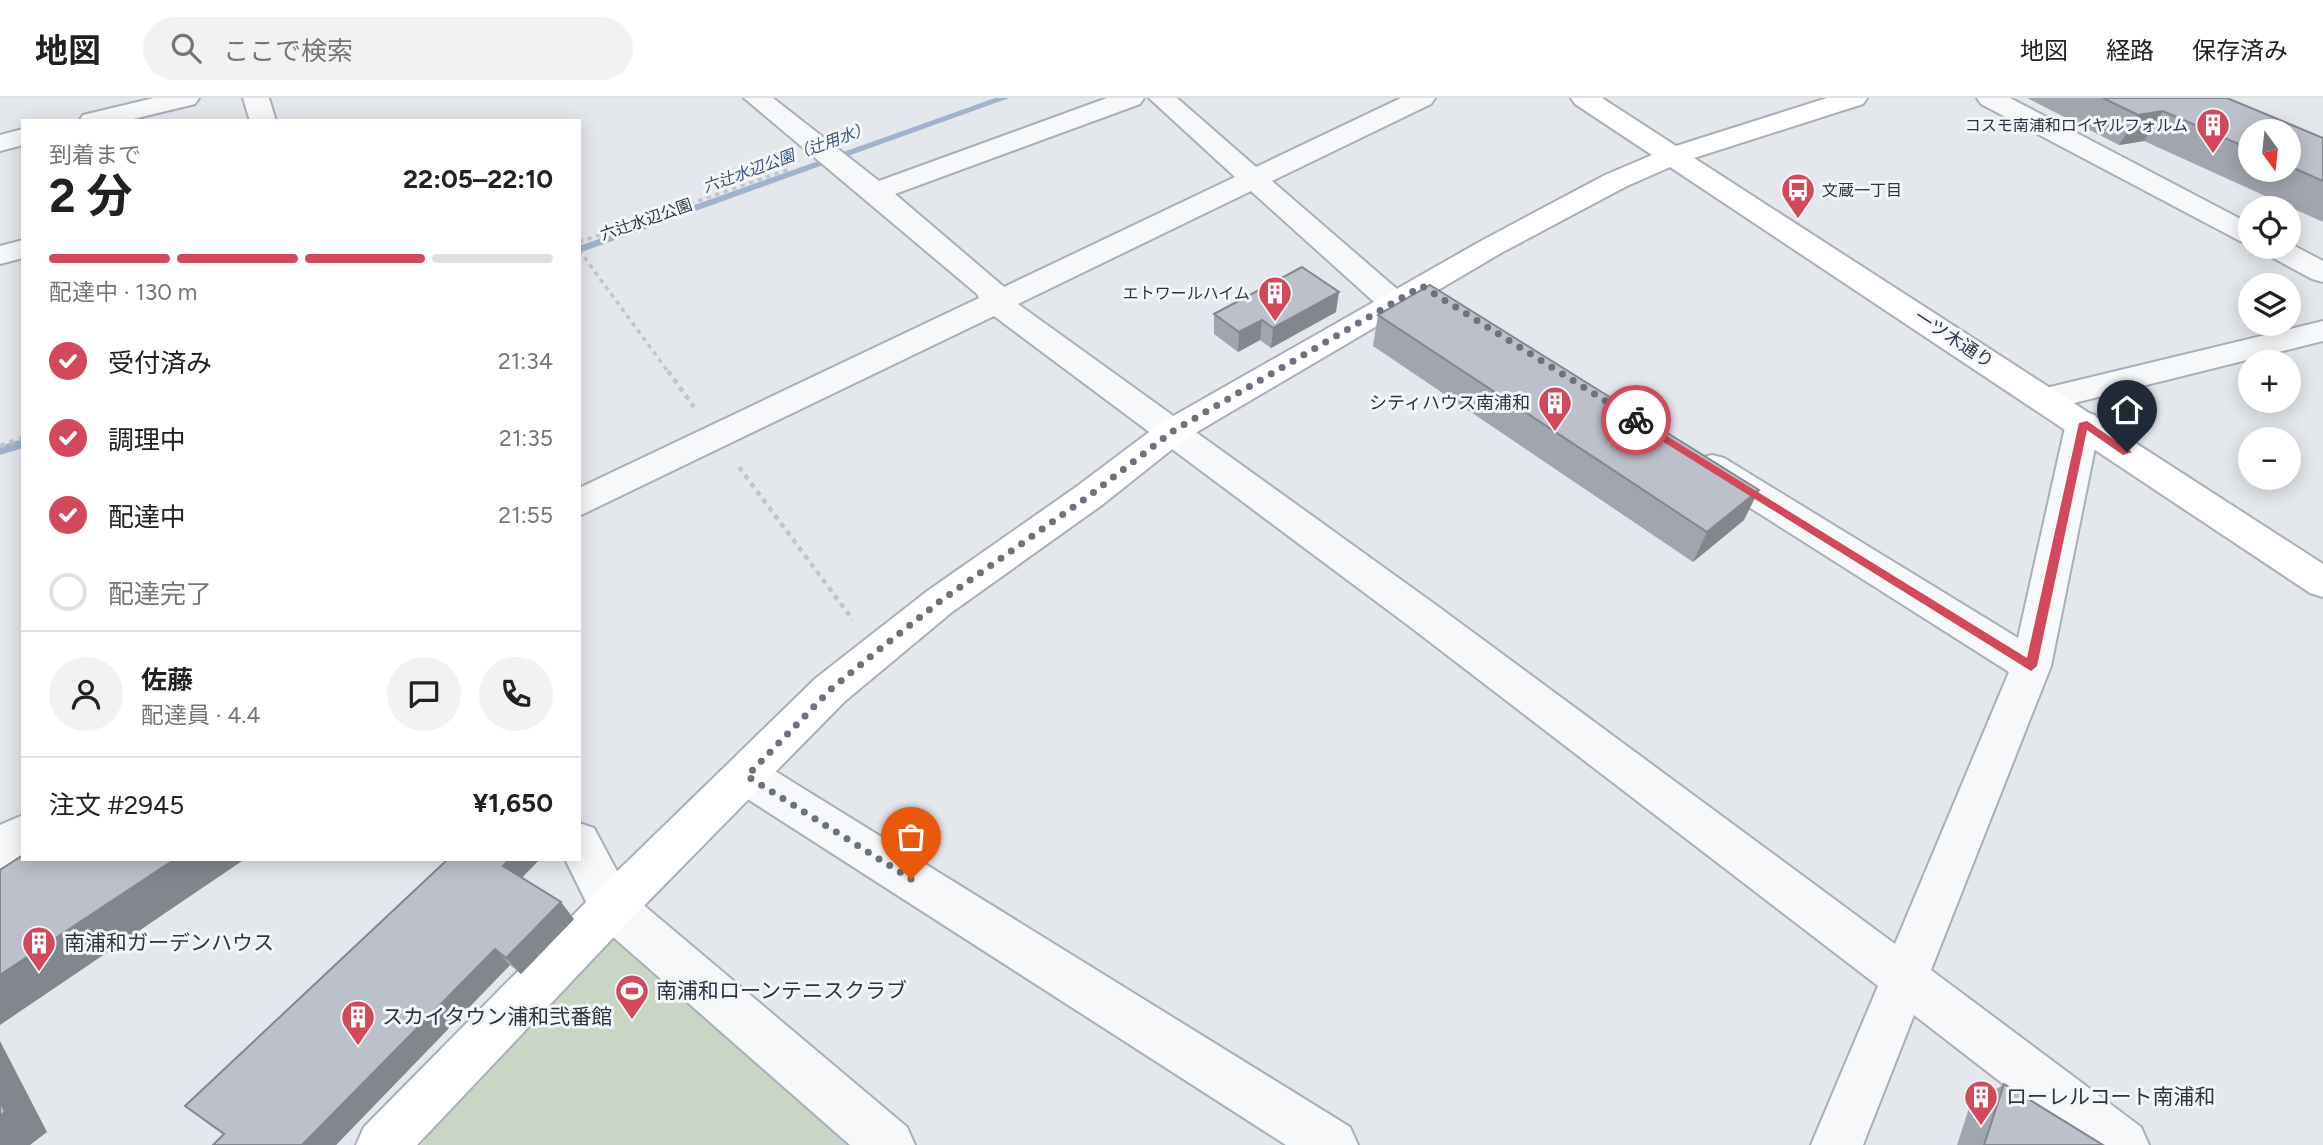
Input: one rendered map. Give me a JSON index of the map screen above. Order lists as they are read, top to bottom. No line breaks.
{"streets":{"street":["一ツ木通り"],"path":["六辻水辺公園"]},"water":["六辻水辺公園（辻用水）"],"places":{"building":["コスモ南浦和ロイヤルフォルム","エトワールハイム","シティハウス南浦和","南浦和ガーデンハウス","スカイタウン浦和弐番館","ローレルコート南浦和"],"bus stop":["文蔵一丁目"],"sports":["南浦和ローンテニスクラブ"]},"north":"bottom","page":{"header":"地図","search":"ここで検索","nav":["地図","経路","保存済み"],"map_buttons":["+","−"],"heading":["2 分","到着まで","22:05–22:10"],"panel":["佐藤","配達員 · 4.4","注文 #2945","¥1,650"],"bar":"配達中 · 130 m","list":[["受付済み","21:34"],["調理中","21:35"],["配達中","21:55"],"配達完了"]}}
